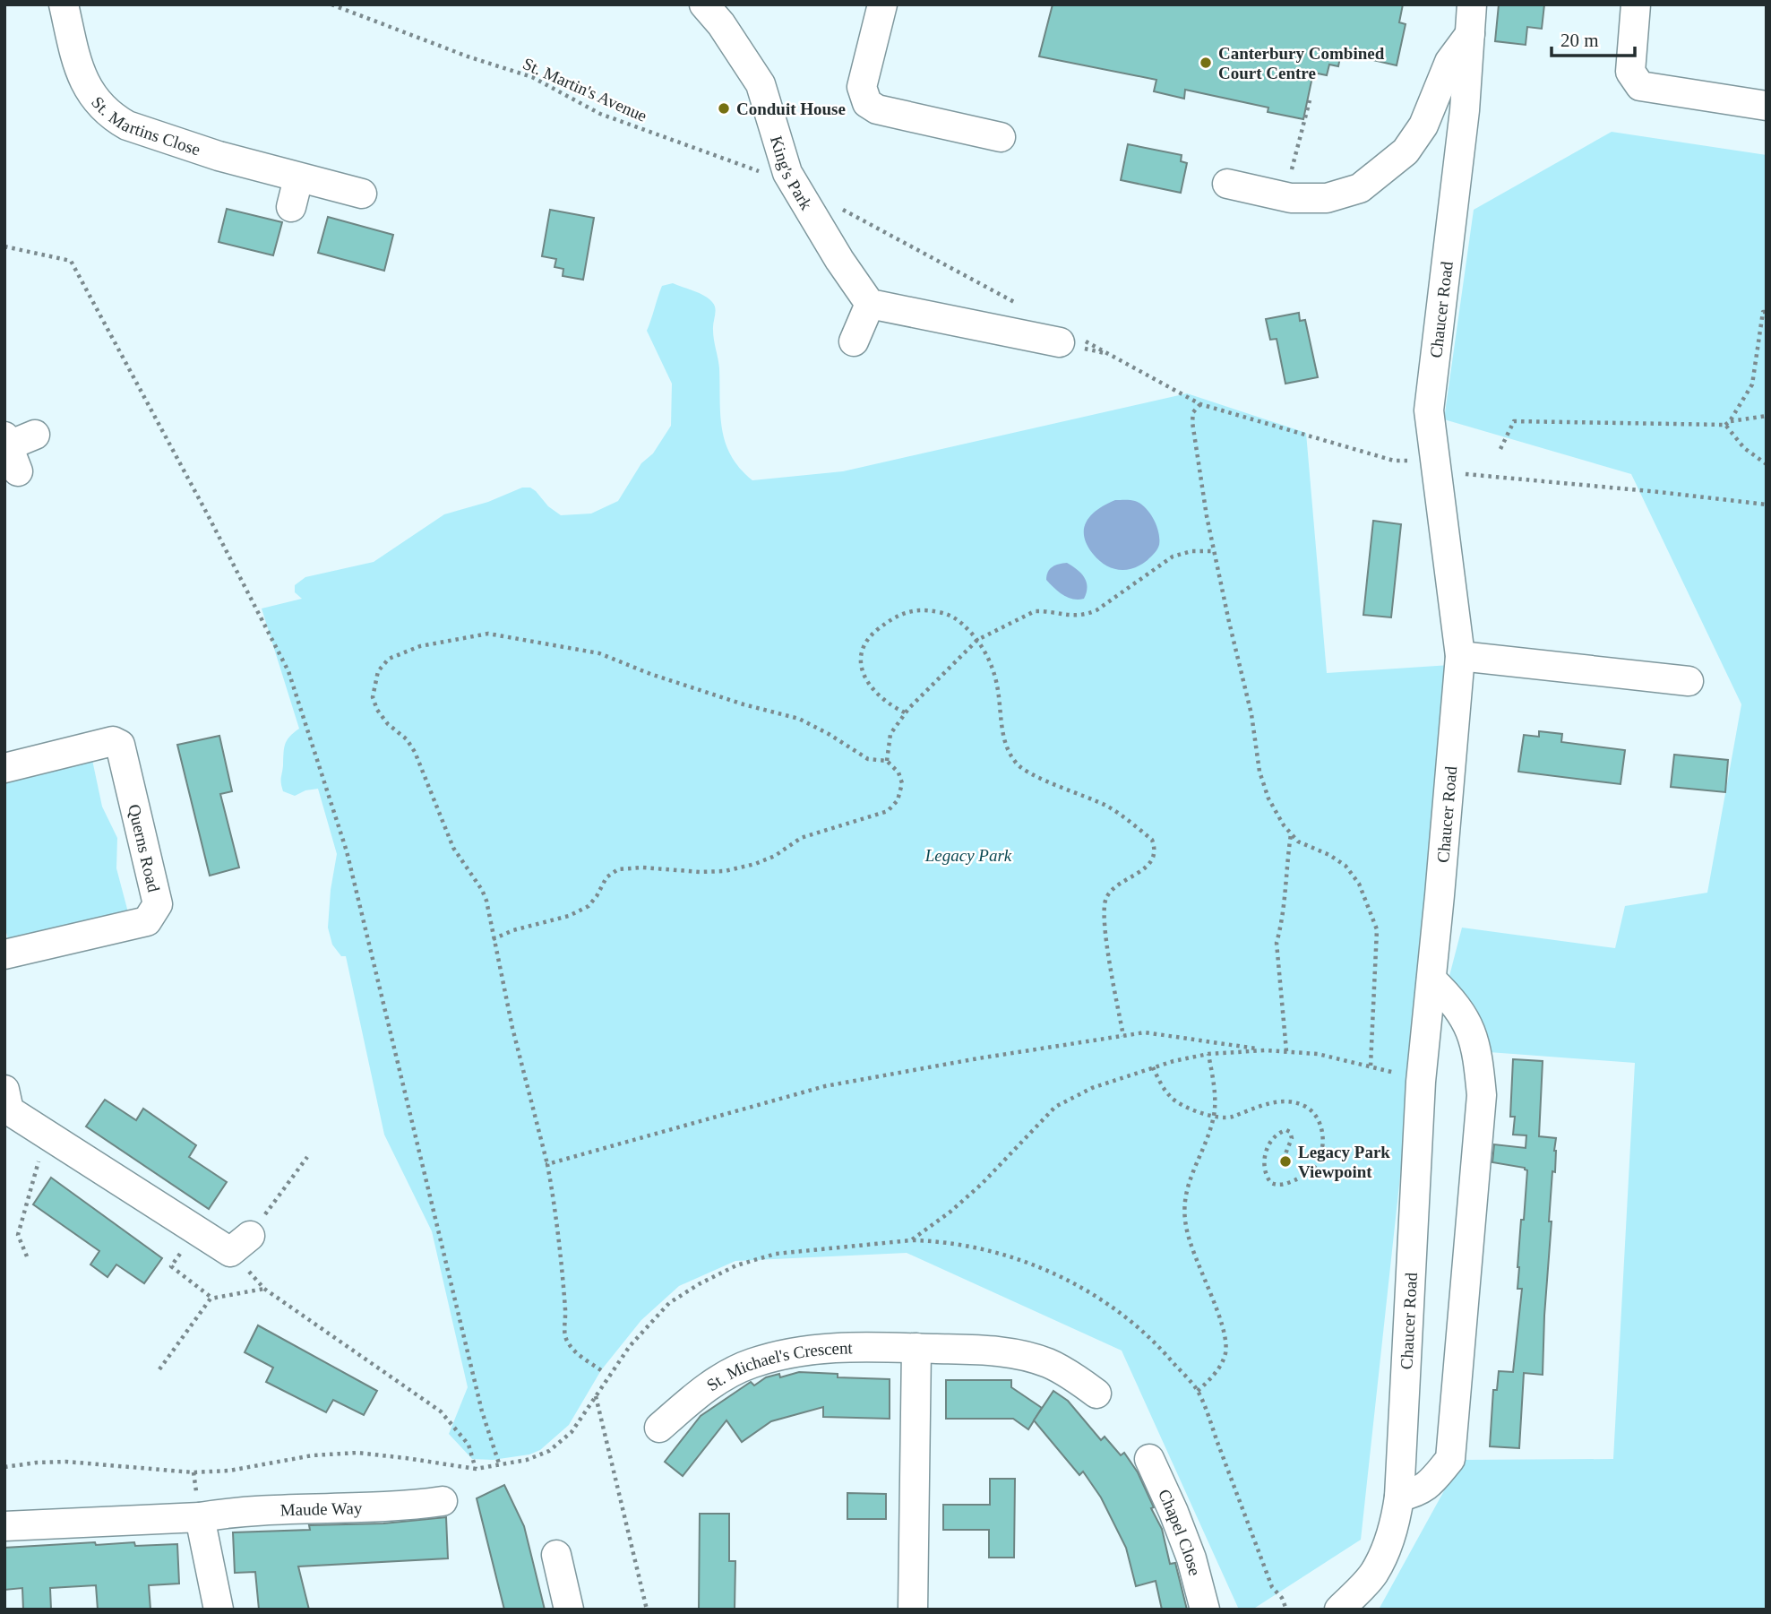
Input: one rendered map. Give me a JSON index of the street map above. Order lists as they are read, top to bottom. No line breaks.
{"streets":{"street":["St. Martins Close","King's Park","Chaucer Road","Querns Road","St. Michael's Crescent","Maude Way","Chapel Close"],"path":["St. Martin's Avenue"]},"crossings":[["St. Martin's Avenue","King's Park"]],"parks":["Legacy Park"],"places":["Canterbury Combined Court Centre","Conduit House","Legacy Park Viewpoint"],"scale_bar":"20 m"}
